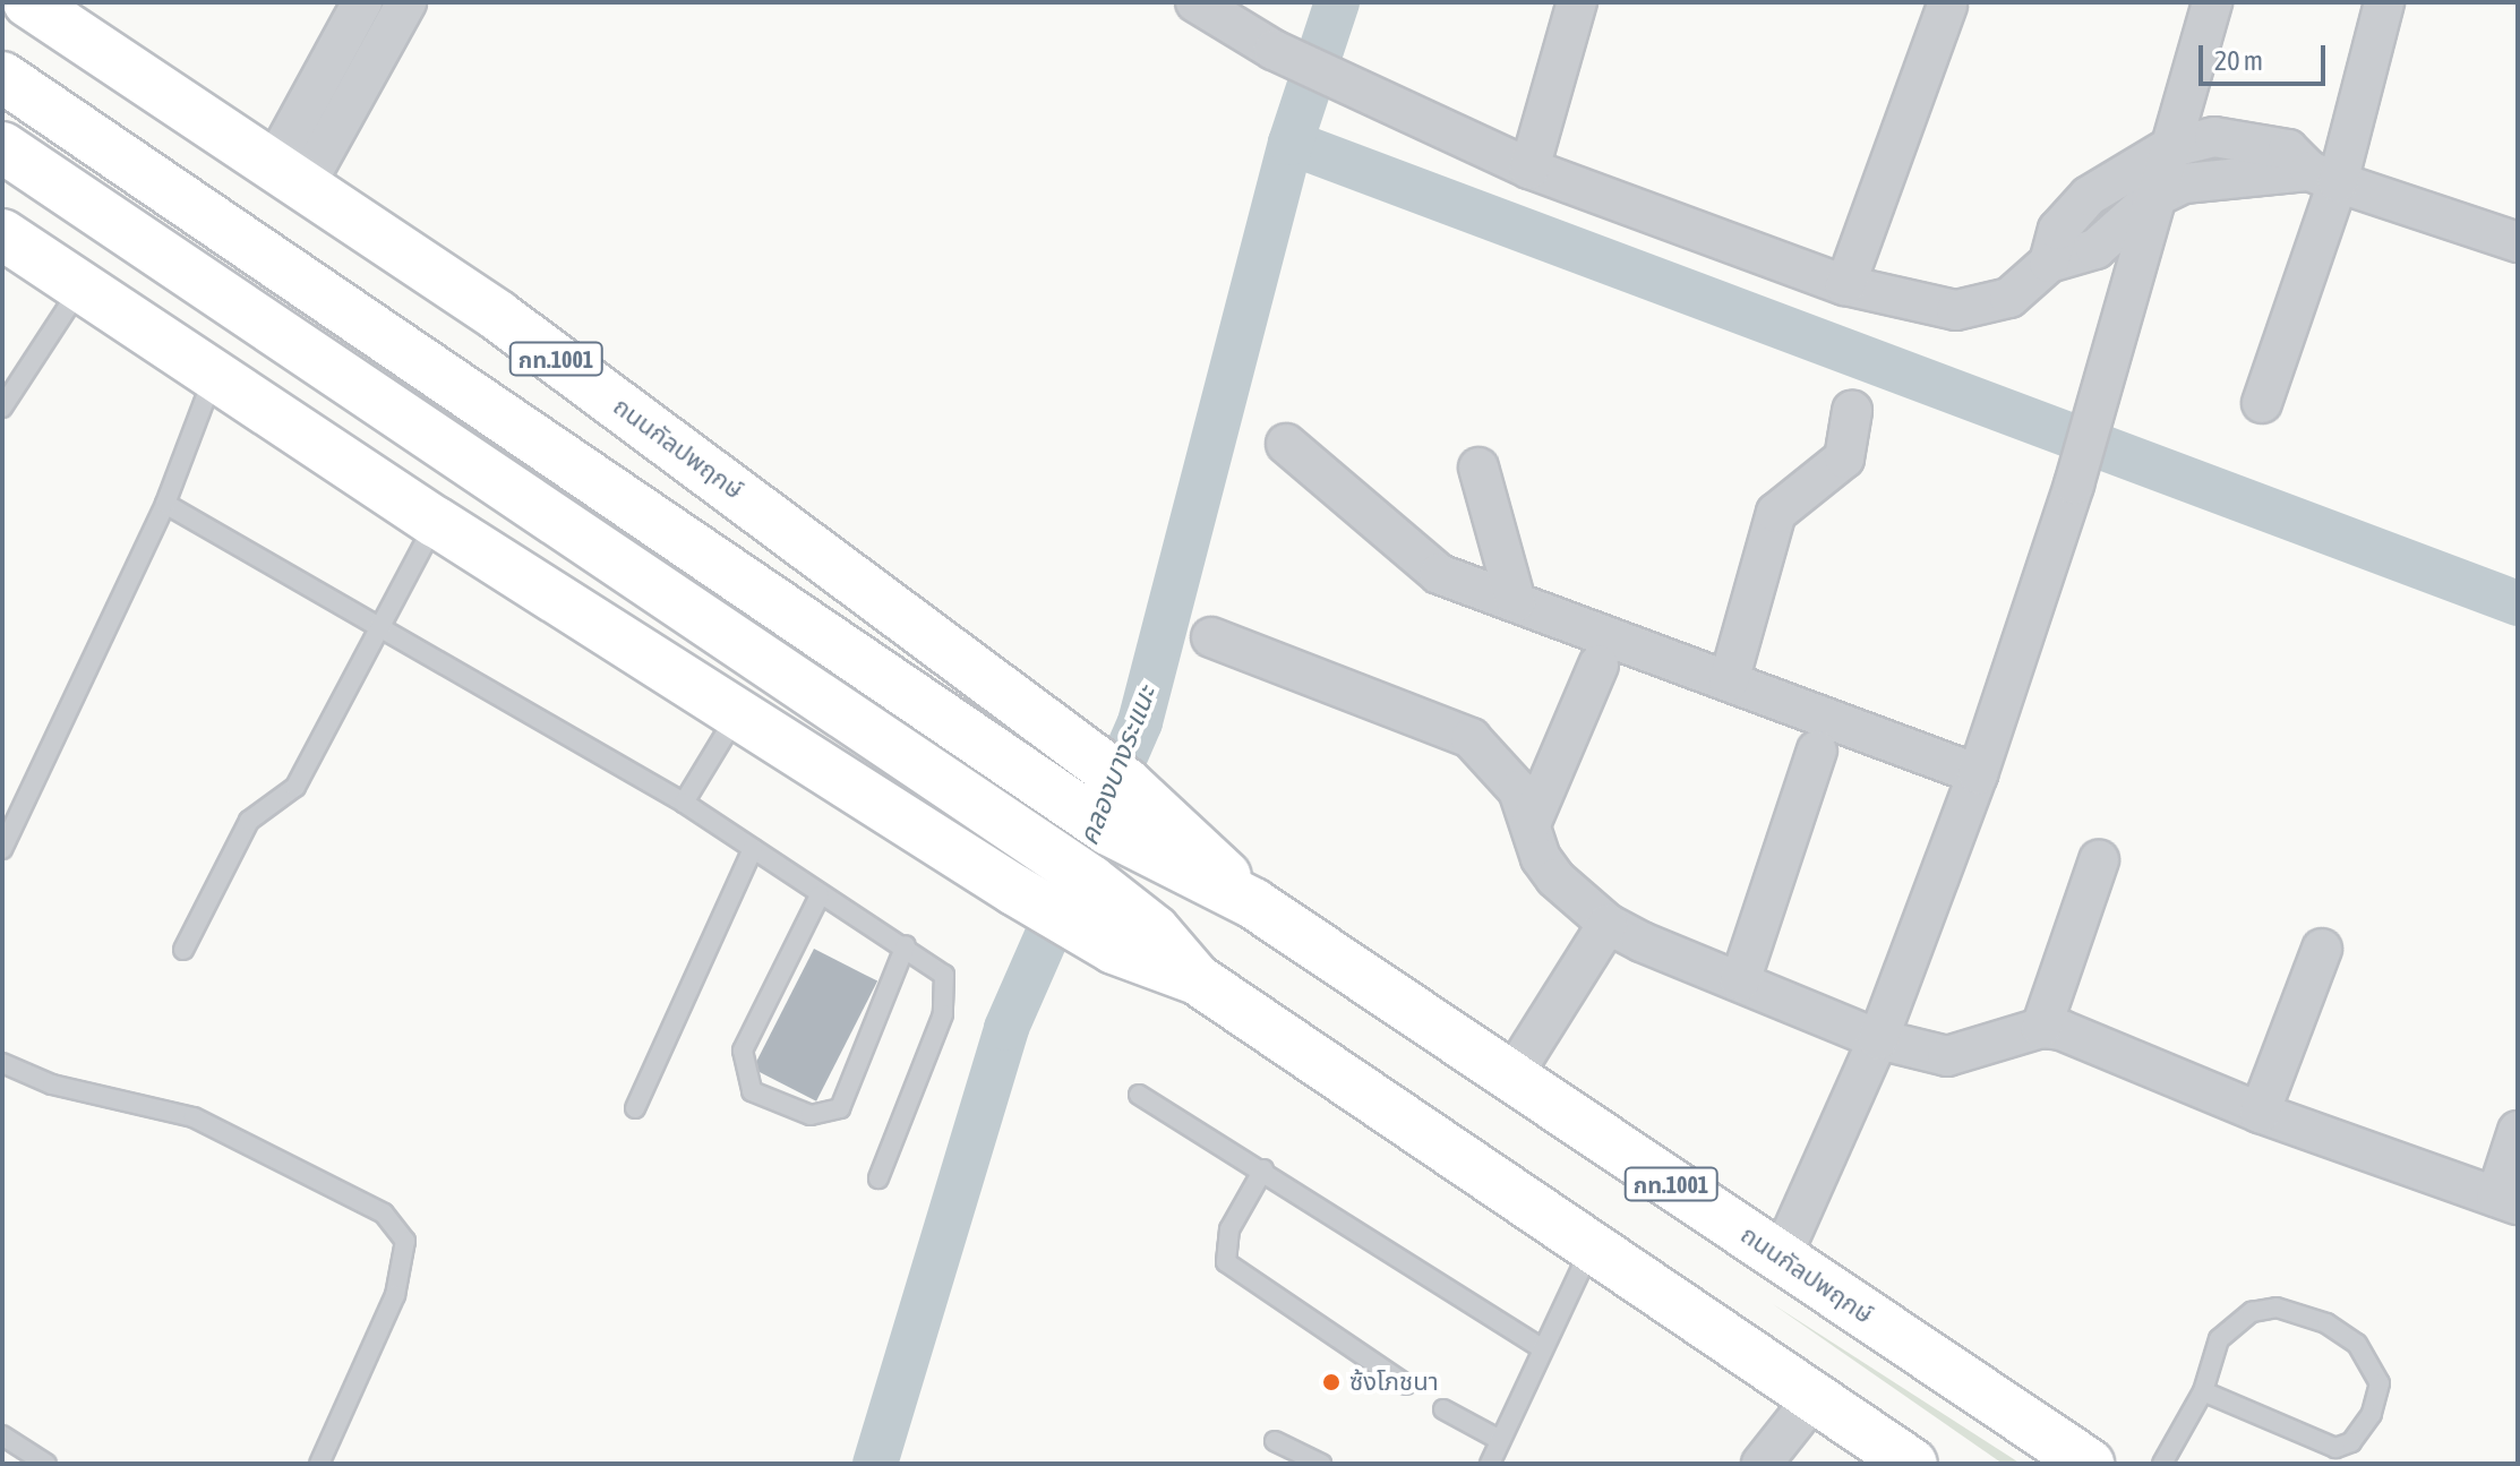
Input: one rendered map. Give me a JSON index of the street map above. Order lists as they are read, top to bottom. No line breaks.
{"streets":{"main road":["กท.1001","ถนนกัลปพฤกษ์"]},"water":["คลองบางระแนะ"],"places":["ซ้งโภชนา"],"scale_bar":"20 m"}
